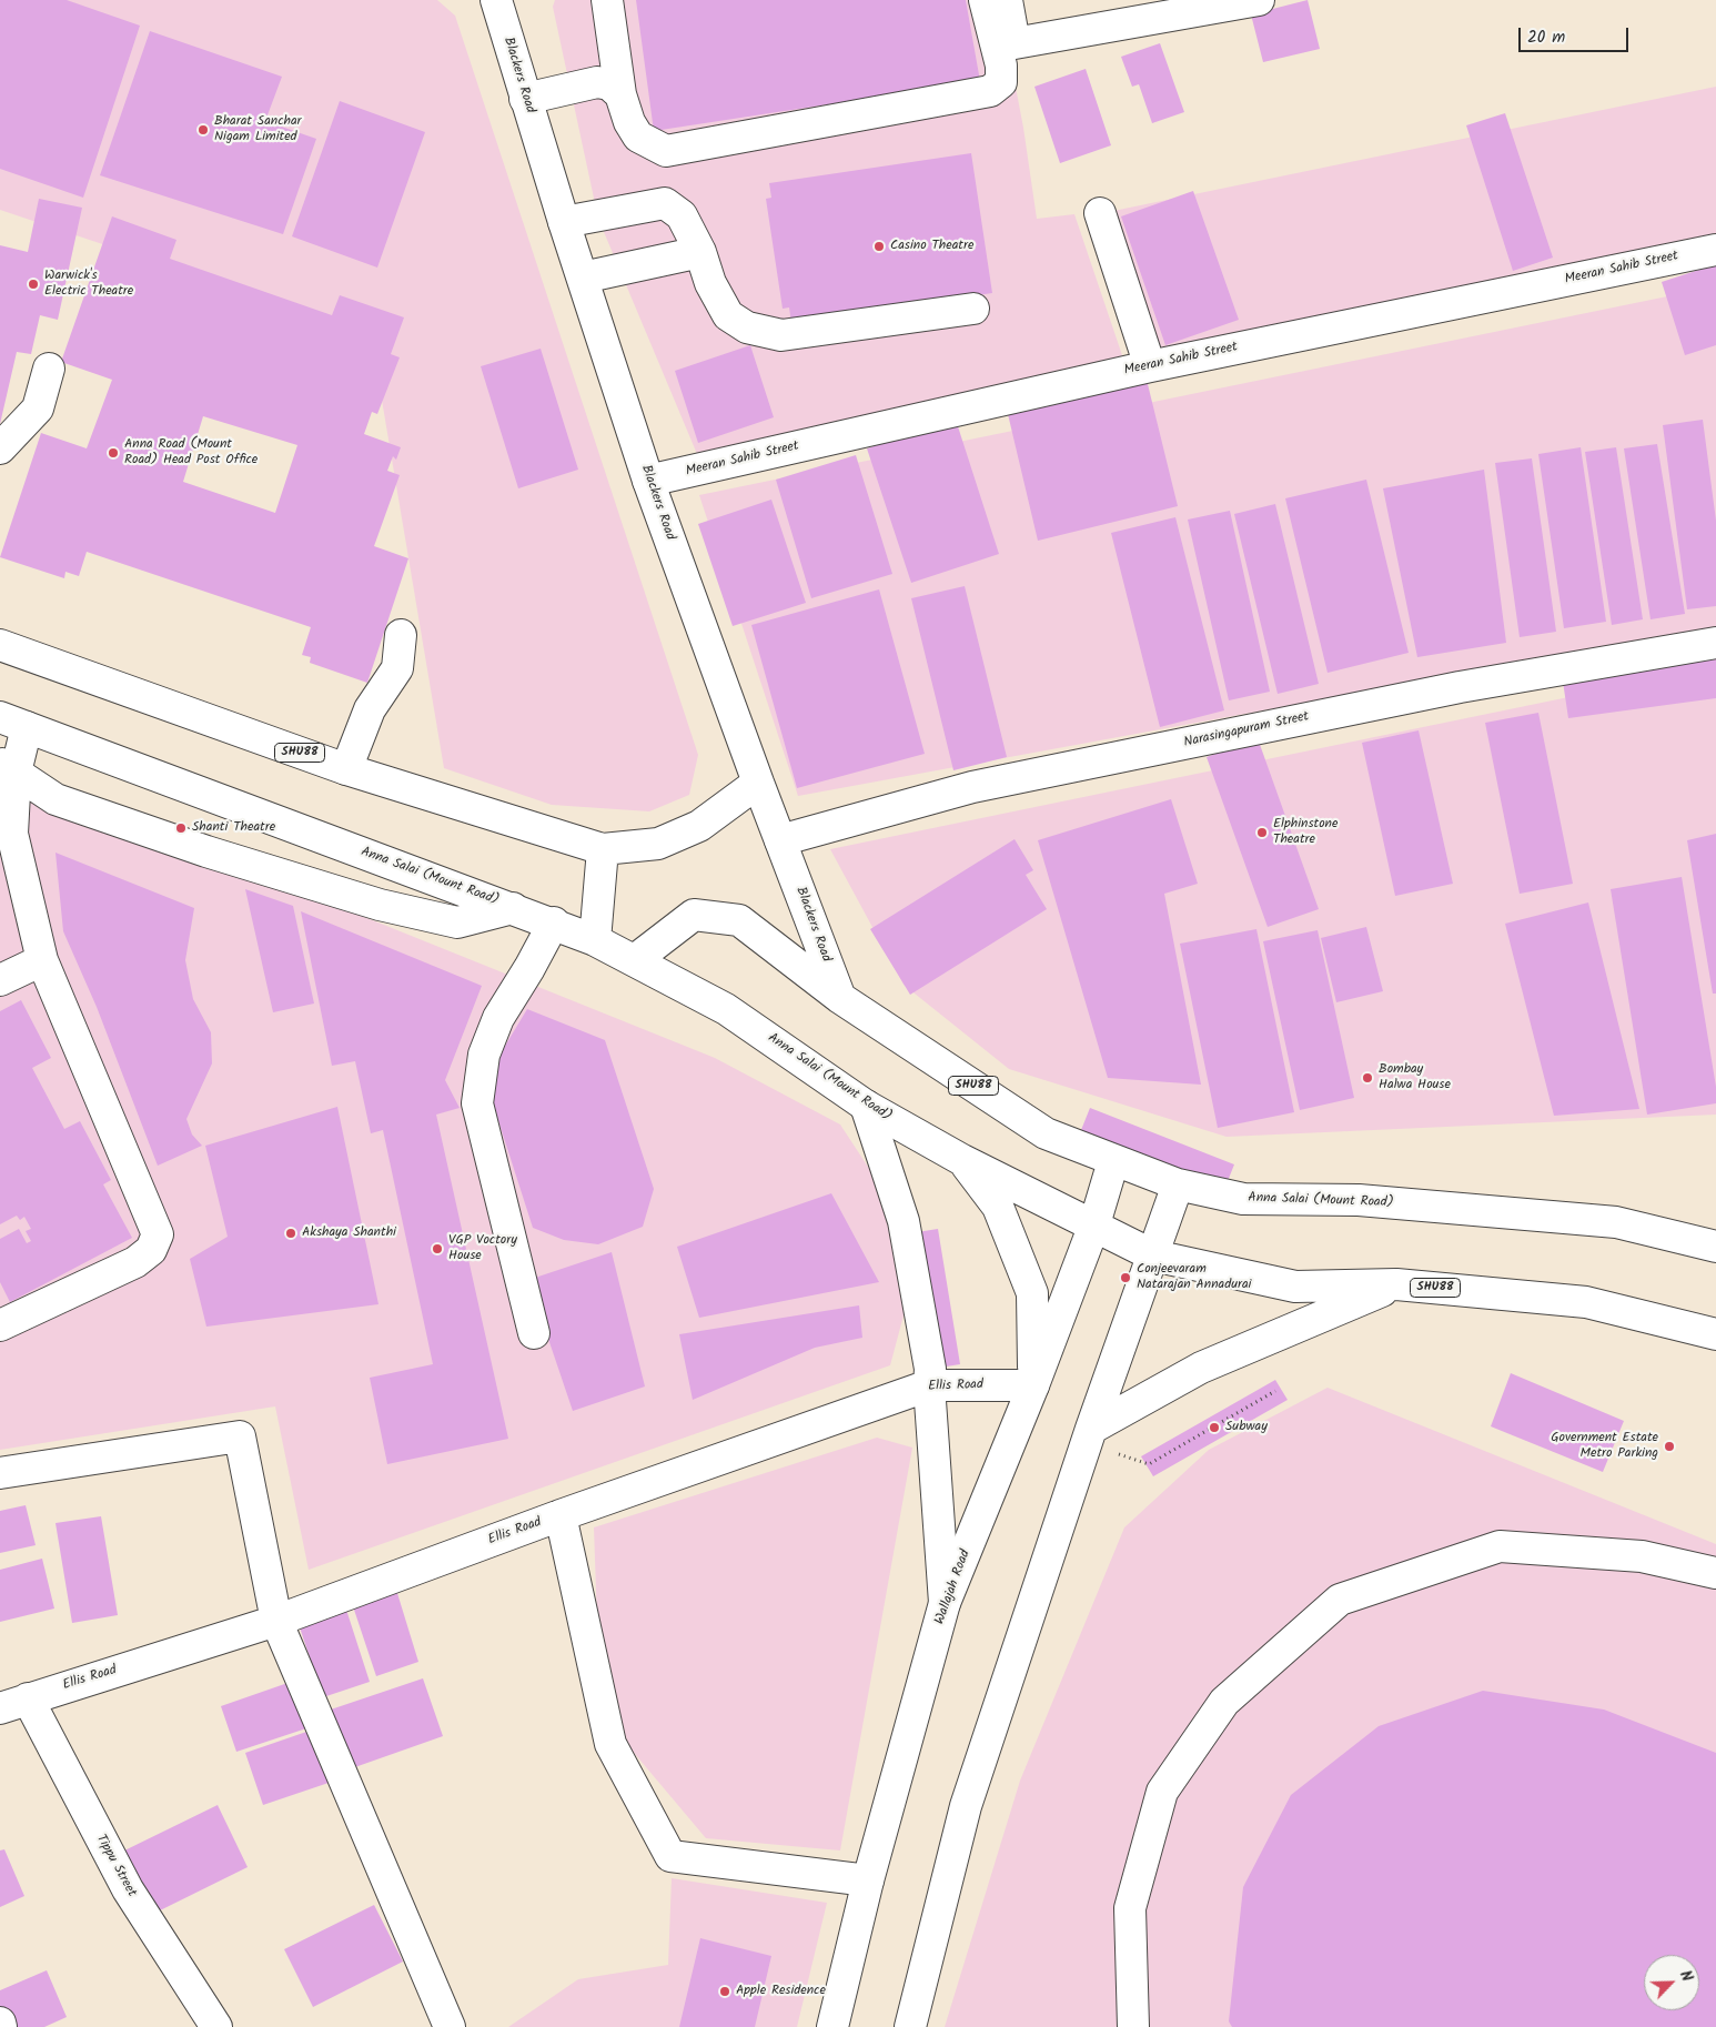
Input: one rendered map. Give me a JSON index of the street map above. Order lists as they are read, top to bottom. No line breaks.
{"streets":{"main road":["Blackers Road","Meeran Sahib Street","Narasingapuram Street","SHU88","Anna Salai (Mount Road)","Ellis Road","Wallajah Road","Tippu Street"]},"crossings":[["Blackers Road","Meeran Sahib Street"],["Blackers Road","Narasingapuram Street"],["Blackers Road","Anna Salai (Mount Road)"],["Anna Salai (Mount Road)","Wallajah Road"],["Ellis Road","Wallajah Road"],["Ellis Road","Tippu Street"]],"places":["Bharat Sanchar Nigam Limited","Casino Theatre","Warwick's Electric Theatre","Anna Road (Mount Road) Head Post Office","Shanti Theatre","Elphinstone Theatre","Bombay Halwa House","Akshaya Shanthi","VGP Voctory House","Conjeevaram Natarajan Annadurai","Subway","Government Estate Metro Parking","Apple Residence"],"scale_bar":"20 m","north":"top right"}
